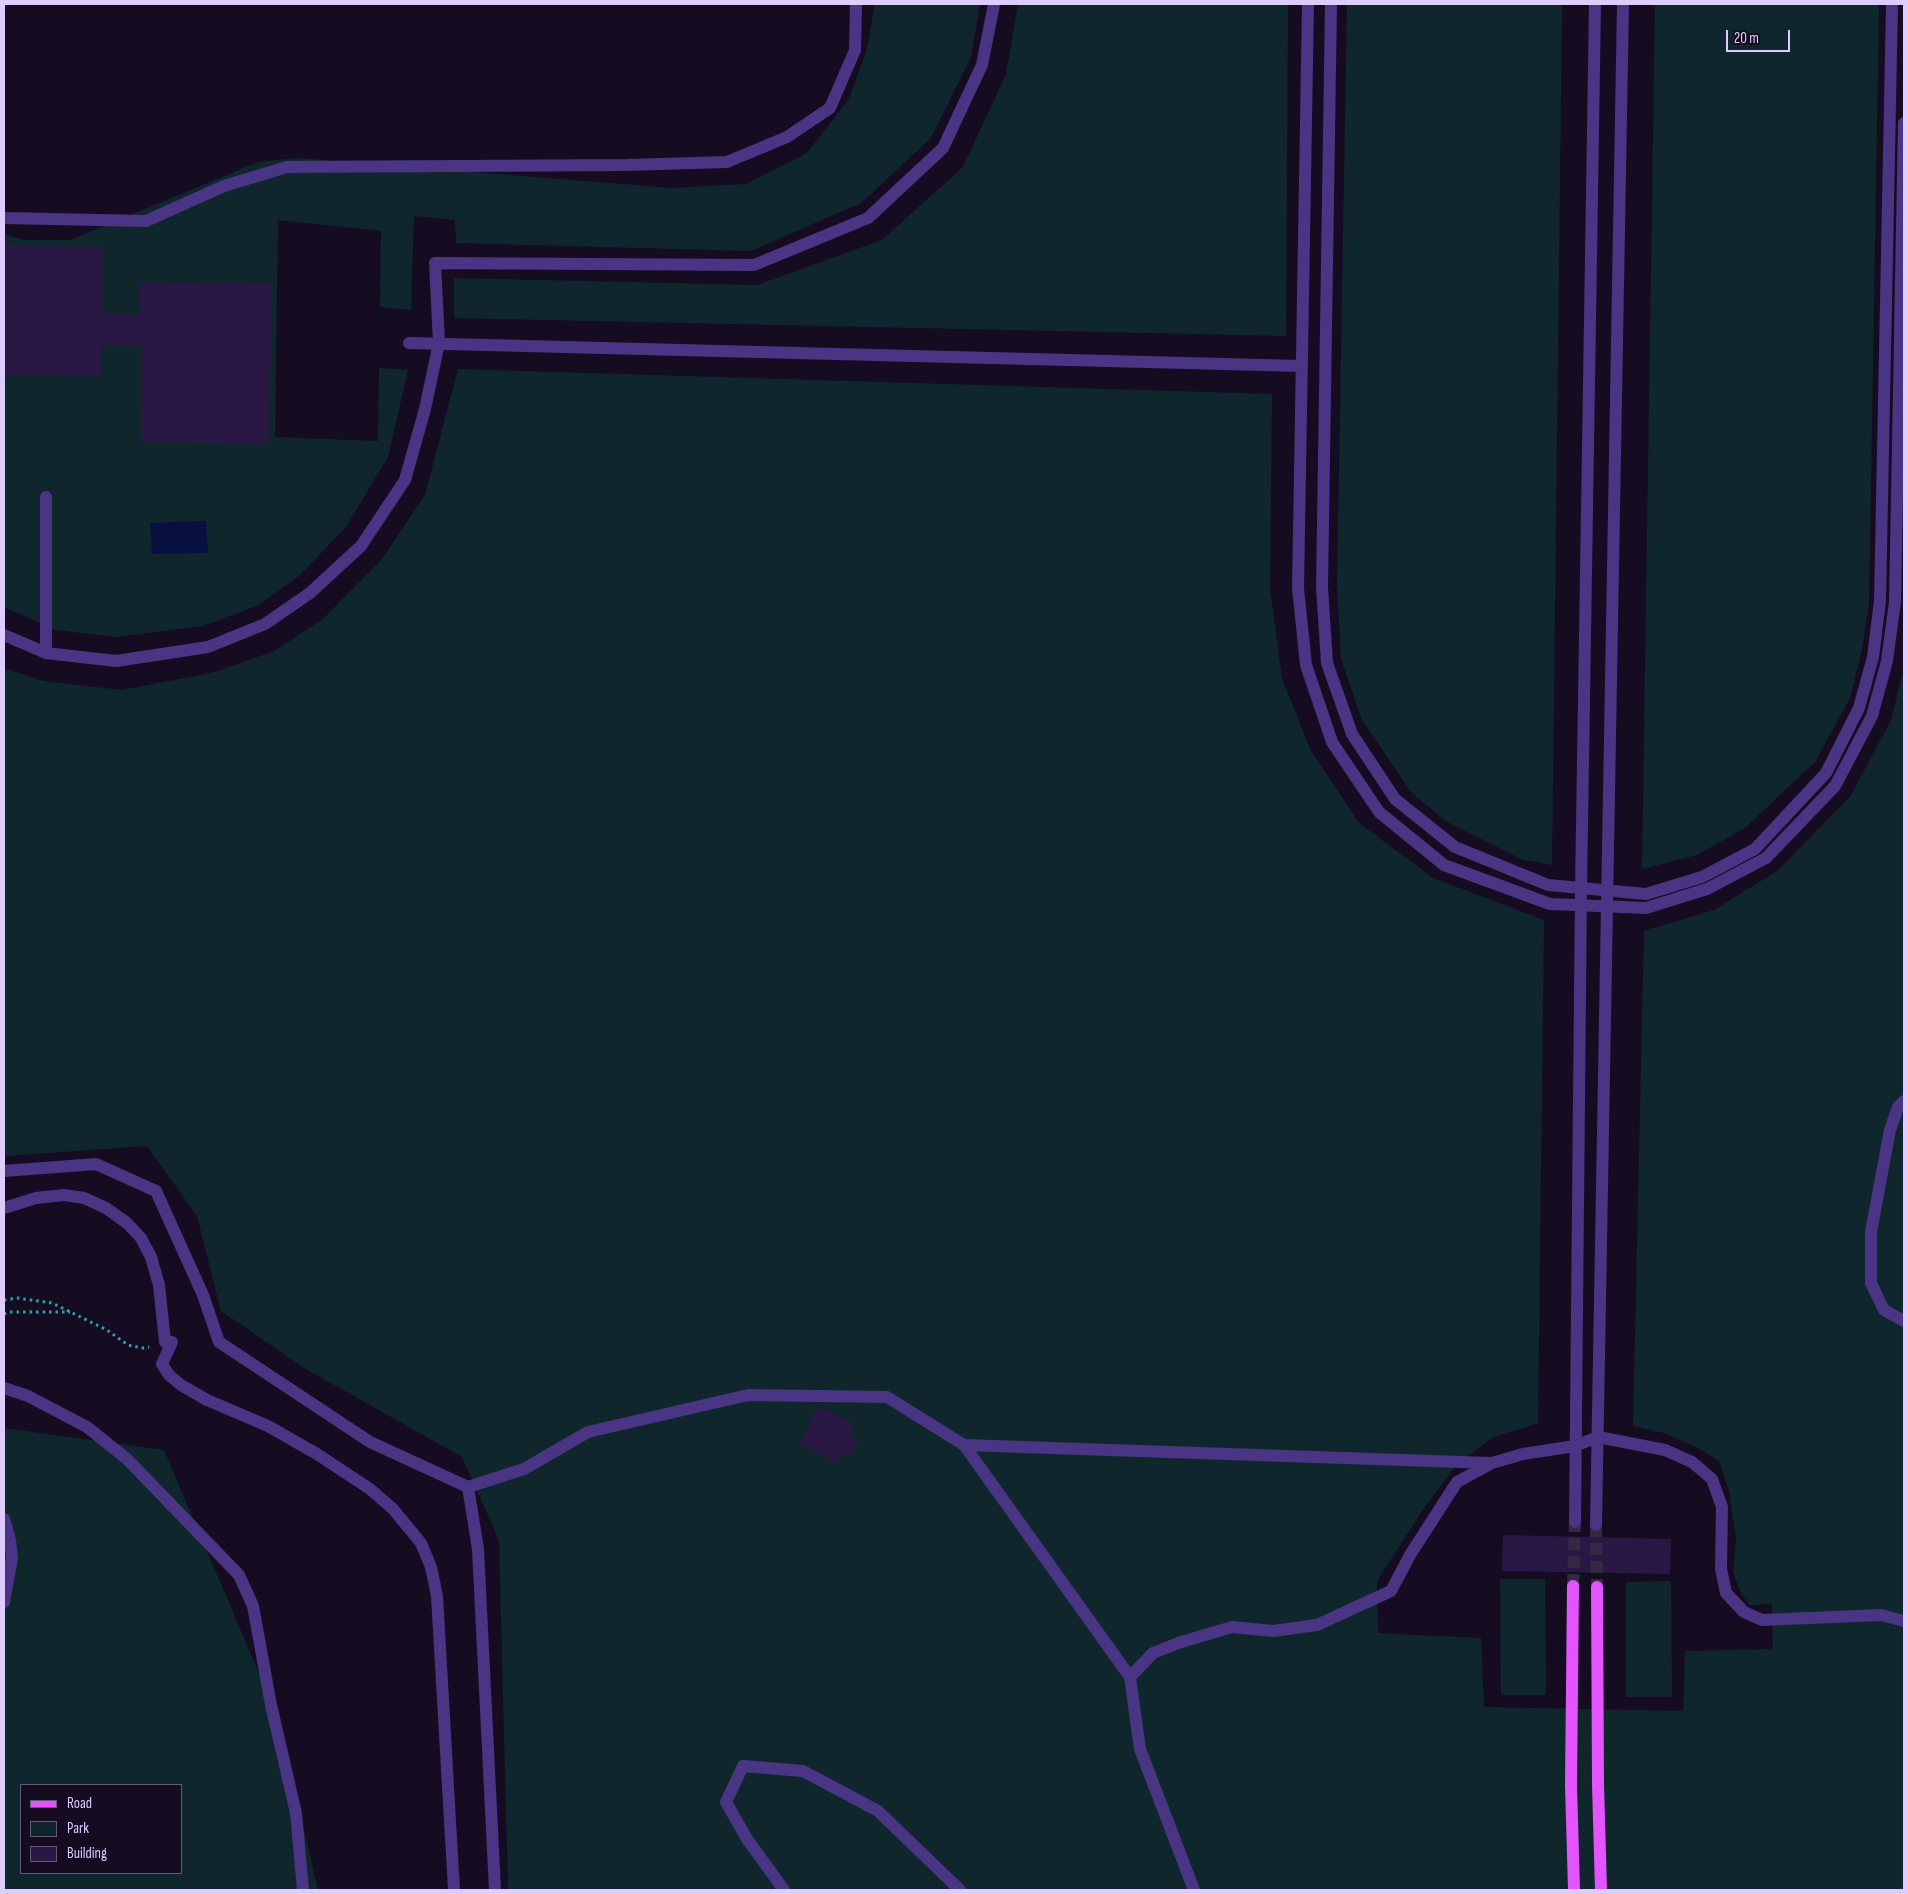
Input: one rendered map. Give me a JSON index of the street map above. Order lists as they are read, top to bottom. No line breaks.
{"legend":["Road","Park","Building"],"scale_bar":"20 m"}
